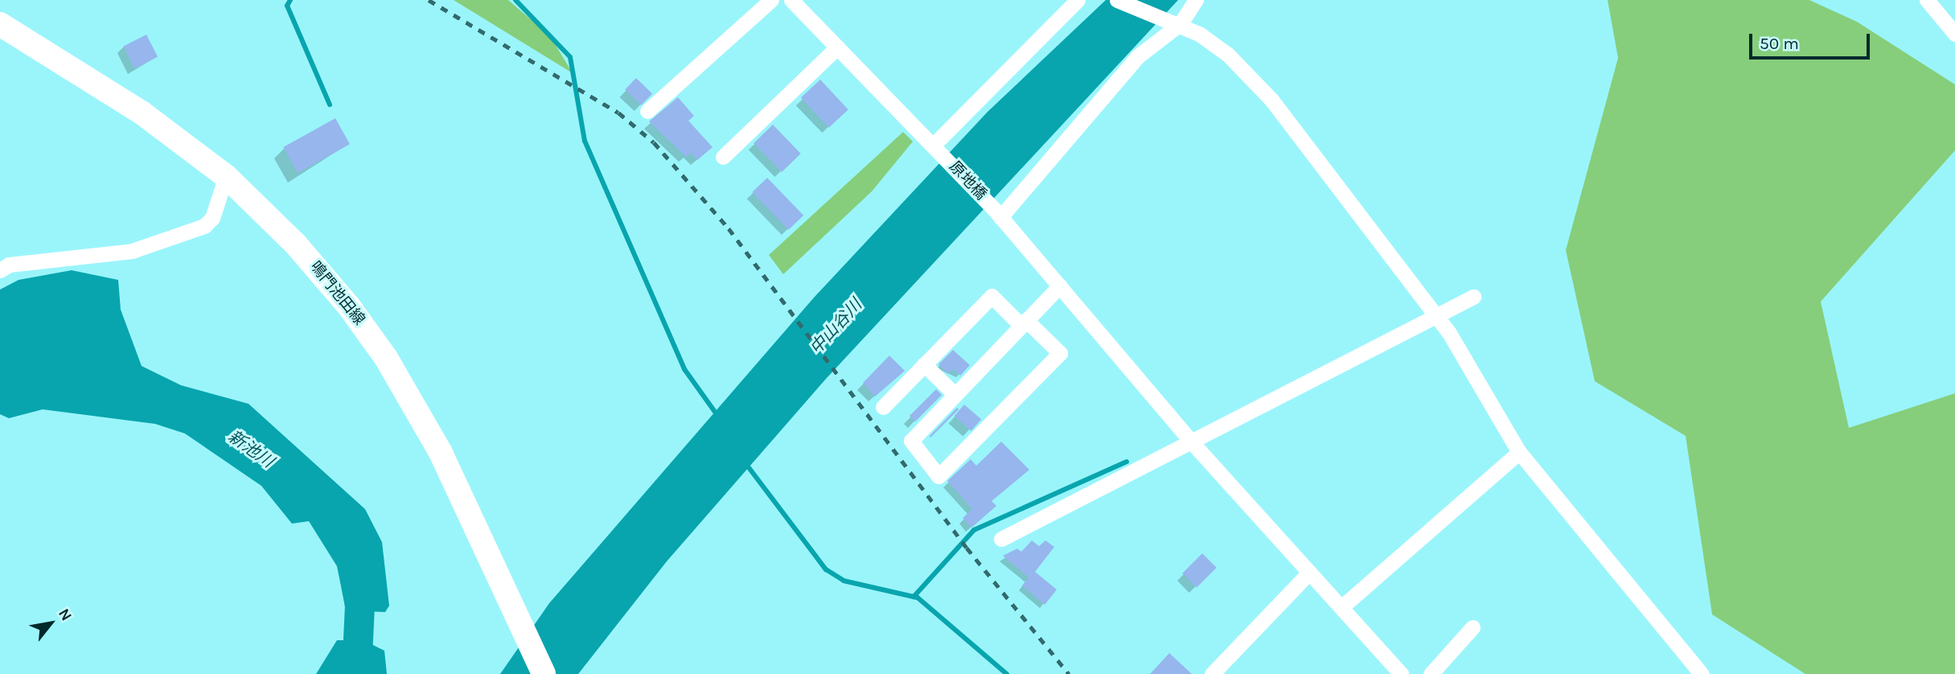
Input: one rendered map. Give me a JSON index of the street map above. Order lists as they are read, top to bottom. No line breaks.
{"streets":{"main road":["鳴門池田線"],"street":["原地橋"]},"water":["中山谷川","新池川"],"scale_bar":"50 m","north":"top right"}
